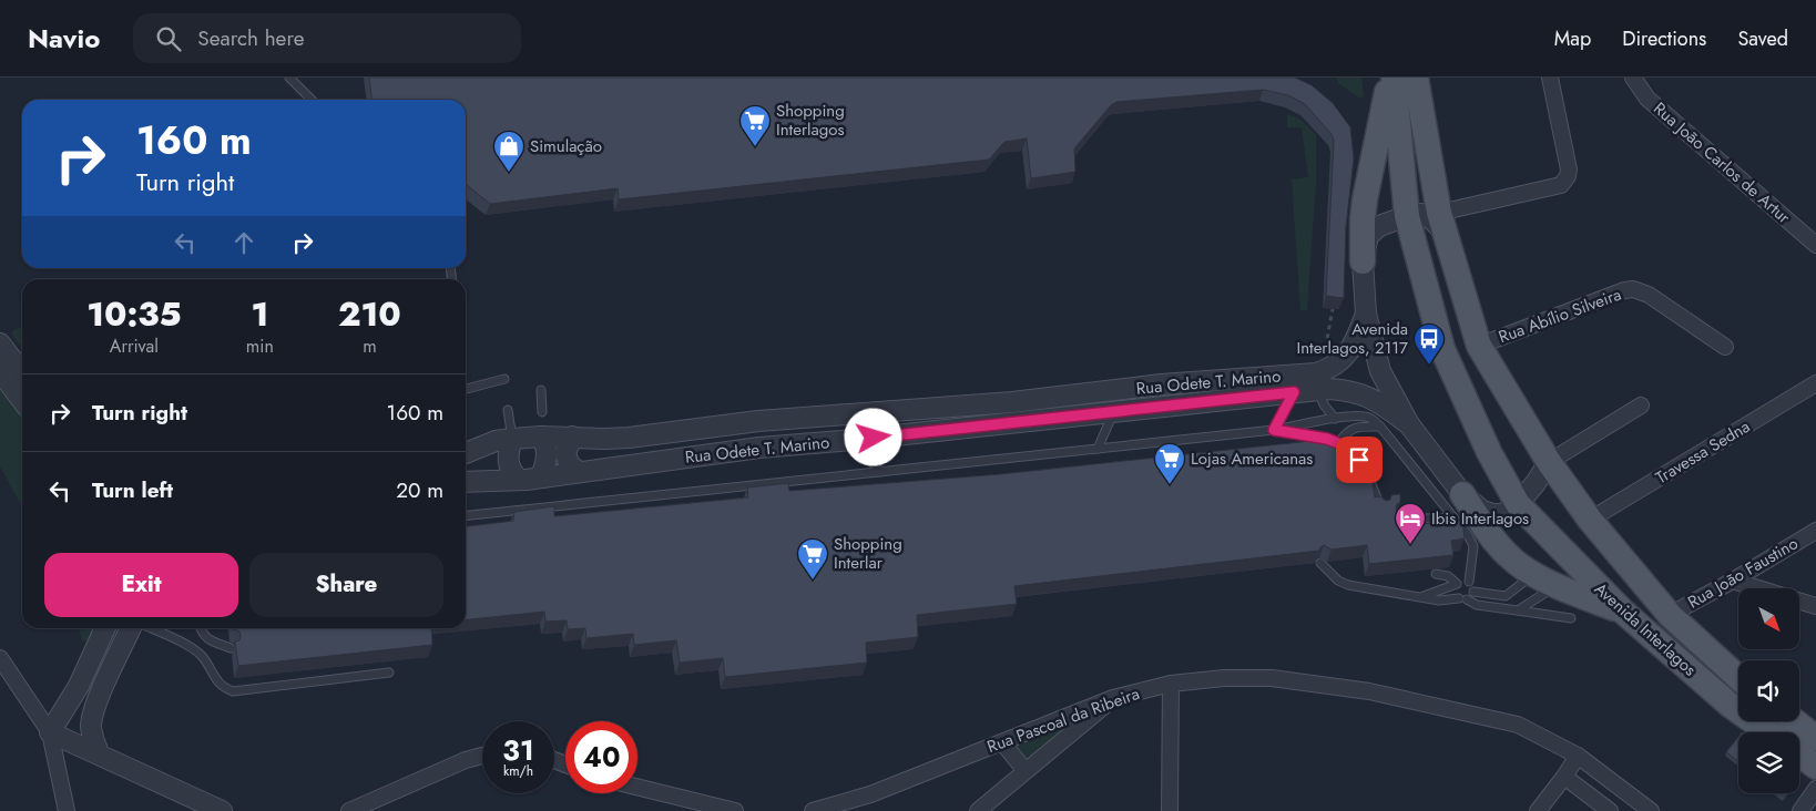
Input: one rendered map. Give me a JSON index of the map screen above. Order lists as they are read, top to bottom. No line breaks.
{"streets":{"main road":["Avenida Interlagos"],"street":["Rua João Carlos de Artur","Rua Abílio Silveira","Rua Odete T. Marino","Travessa Sedna","Rua João Faustino","Rua Pascoal da Ribeira"]},"crossings":[["Rua Abílio Silveira","Avenida Interlagos"],["Travessa Sedna","Avenida Interlagos"],["Rua João Faustino","Avenida Interlagos"]],"places":{"supermarket":["Shopping Interlagos","Lojas Americanas","Shopping Interlar"],"shop":["Simulação"],"bus stop":["Avenida Interlagos, 2117"],"hotel":["Ibis Interlagos"]},"north":"bottom right","page":{"header":"Navio","search":"Search here","nav":["Map","Directions","Saved"],"turn":["160 m","Turn right"],"eta":["10:35","Arrival","1","min","210","m"],"list":[{"name":"Turn right","value":"160 m"},{"name":"Turn left","value":"20 m"}],"buttons":["Exit","Share"],"speed":"31 km/h","limit":"40"}}
